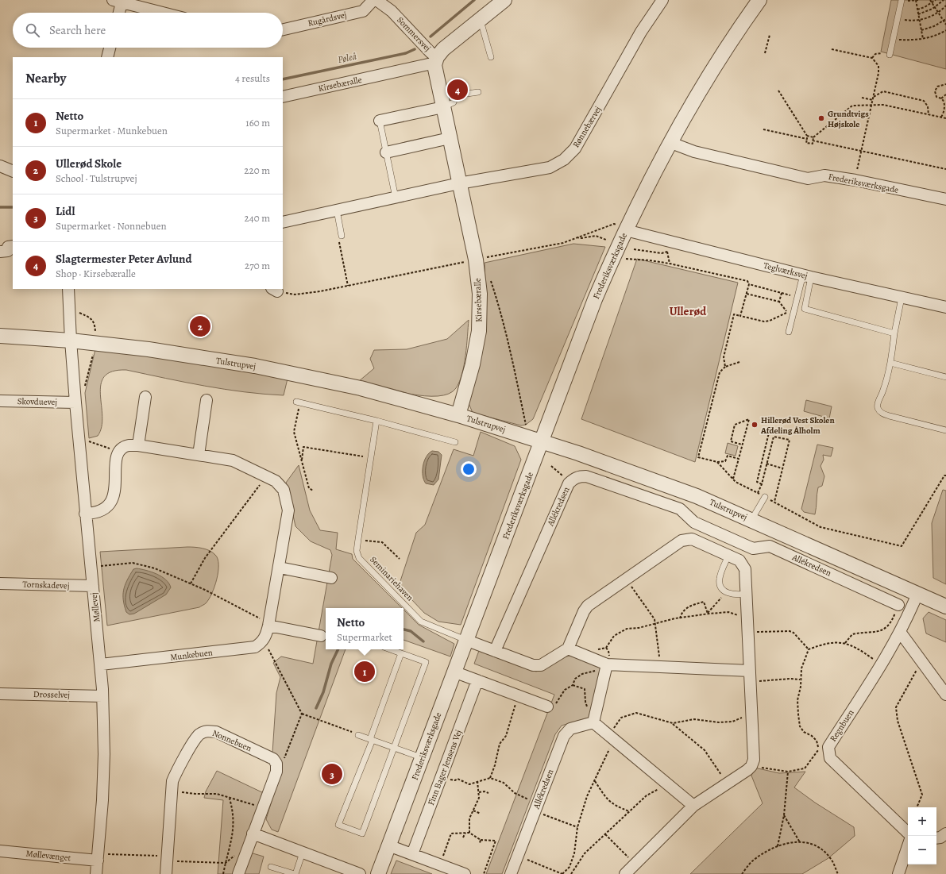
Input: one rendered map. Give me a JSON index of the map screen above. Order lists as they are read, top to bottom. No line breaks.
{"streets":{"street":["Rugårdsvej","Sommersvej","Kirsebæralle","Rønnebærvej","Frederiksværksgade","Teglværksvej","Tulstrupvej","Skovduevej","Allékredsen","Tornskadevej","Møllevej","Munkebuen","Drosselvej","Regnbuen","Nonnebuen","Finn Bager Jensens Vej","Møllevænget"],"lane":["Seminariehaven"]},"crossings":[["Sommersvej","Kirsebæralle"],["Kirsebæralle","Rønnebærvej"],["Kirsebæralle","Tulstrupvej"],["Frederiksværksgade","Teglværksvej"],["Frederiksværksgade","Tulstrupvej"],["Frederiksværksgade","Seminariehaven"],["Tulstrupvej","Møllevej"],["Tulstrupvej","Regnbuen"],["Skovduevej","Møllevej"],["Tornskadevej","Møllevej"],["Møllevej","Munkebuen"],["Møllevej","Drosselvej"],["Møllevej","Møllevænget"]],"districts":["Ullerød"],"water":["Pøleå"],"places":["Grundtvigs Højskole","Hillerød Vest Skolen Afdeling Ålholm"],"page":{"search":"Search here","heading":["Nearby","4 results"],"pins":["4","2","1","3"],"list":[{"mark":"1","name":"Netto","note":"Supermarket · Munkebuen","value":"160 m"},{"mark":"2","name":"Ullerød Skole","note":"School · Tulstrupvej","value":"220 m"},{"mark":"3","name":"Lidl","note":"Supermarket · Nonnebuen","value":"240 m"},{"mark":"4","name":"Slagtermester Peter Avlund","note":"Shop · Kirsebæralle","value":"270 m"}],"popup":["Netto","Supermarket"],"map_buttons":["+","−"]}}
